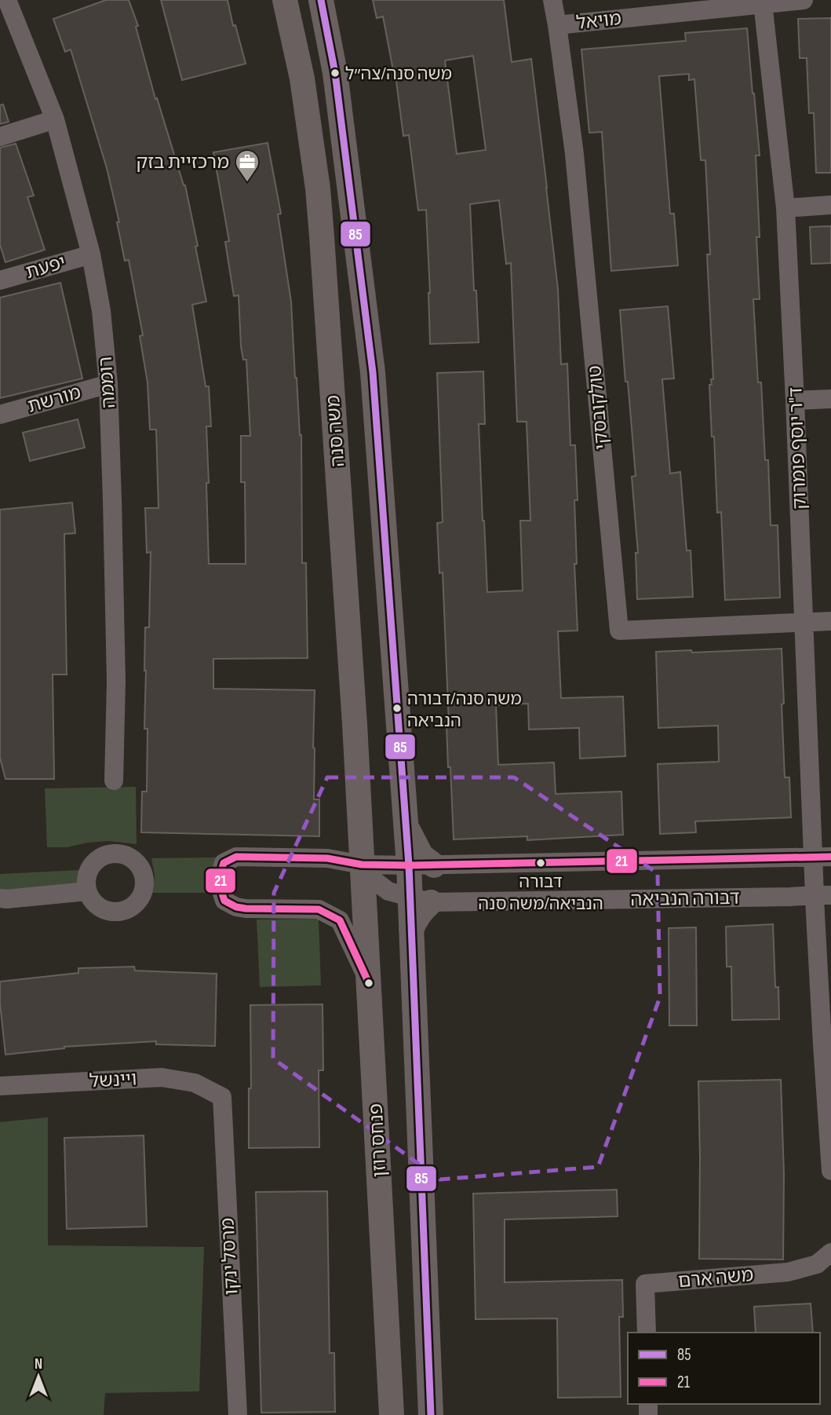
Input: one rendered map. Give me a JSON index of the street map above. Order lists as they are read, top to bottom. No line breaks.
{"streets":{"main road":["משה סנה","פנחס רוזן"],"street":["מויאל","יפעת","רוממה","מורשת","טולקובסקי","ד\"ר יוסף פומרוק","דבורה הנביאה","ויינשל","מרסל ינקו","משה ארם"]},"crossings":[["מויאל","טולקובסקי"],["מויאל","ד\"ר יוסף פומרוק"],["יפעת","רוממה"],["רוממה","מורשת"],["טולקובסקי","ד\"ר יוסף פומרוק"],["משה סנה","דבורה הנביאה"],["משה סנה","פנחס רוזן"],["ד\"ר יוסף פומרוק","דבורה הנביאה"],["דבורה הנביאה","פנחס רוזן"],["ויינשל","מרסל ינקו"]],"places":{"other":["משה סנה/צה״ל","משה סנה/דבורה הנביאה","דבורה הנביאה/משה סנה"],"office":["מרכזיית בזק"]},"lines":["transit line 85","transit line 21"],"legend":["85","21"],"north":"top"}
